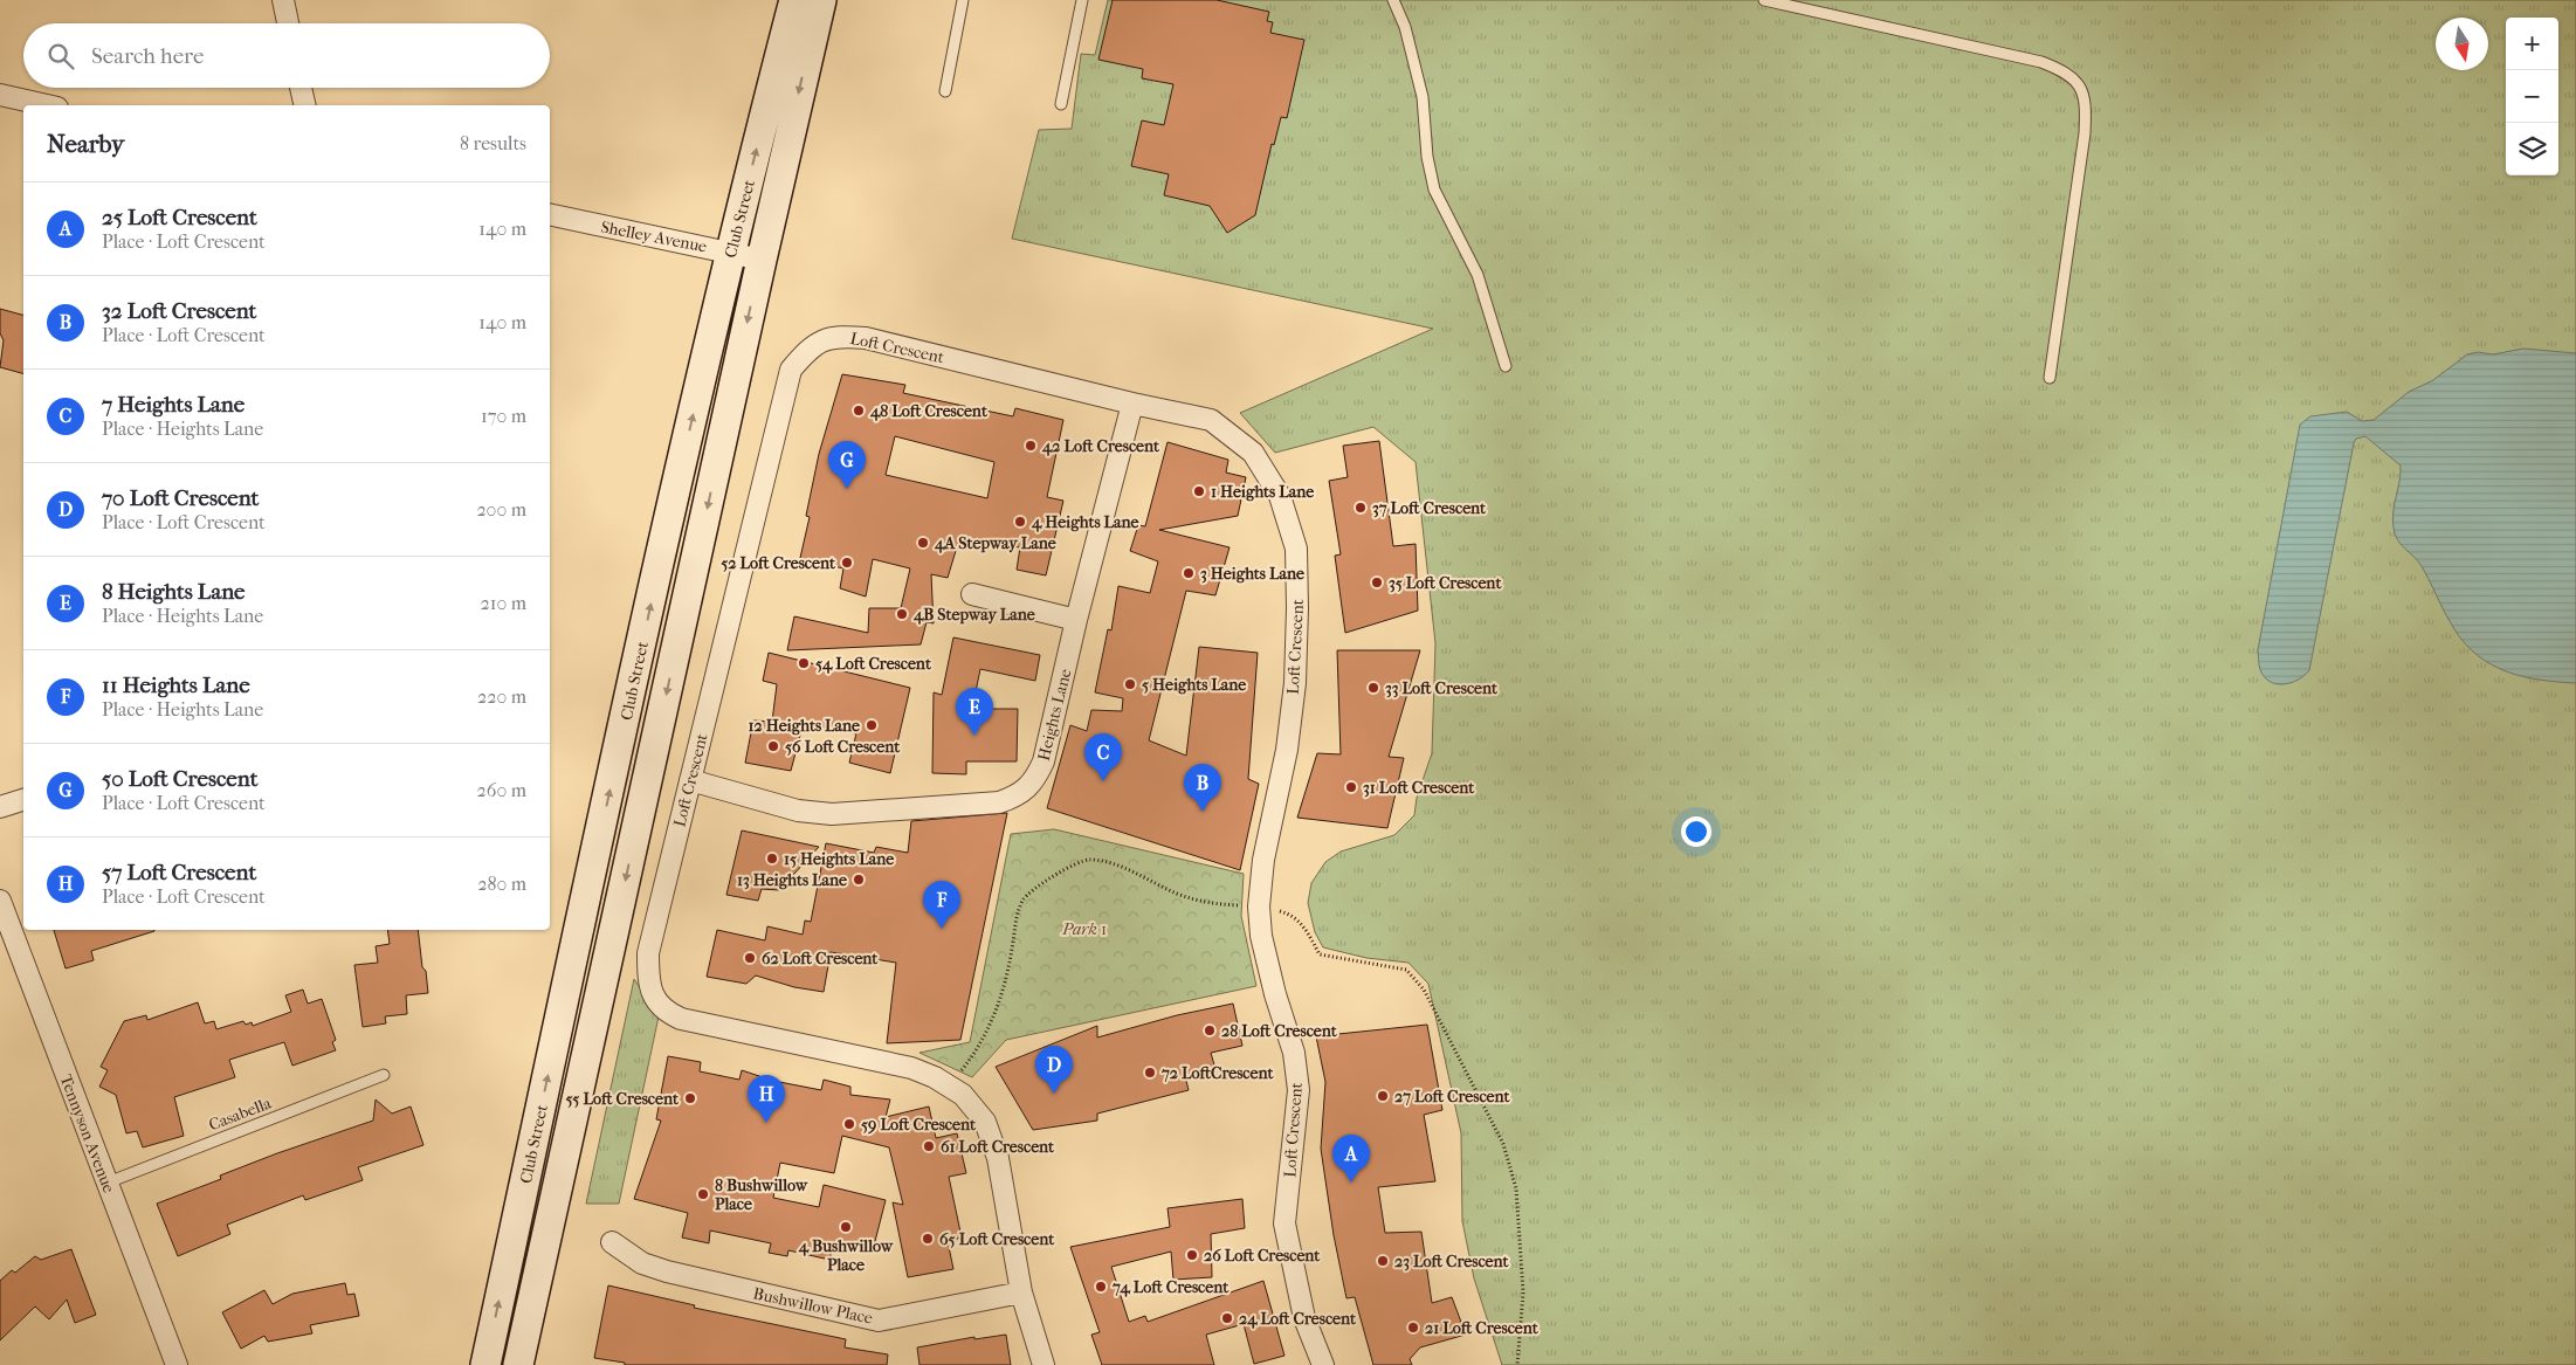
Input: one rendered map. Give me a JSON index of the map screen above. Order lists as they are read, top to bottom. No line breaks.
{"streets":{"main road":["Club Street"],"street":["Shelley Avenue","Loft Crescent","Heights Lane","Tennyson Avenue","Bushwillow Place"],"lane":["Casabella"]},"crossings":[["Club Street","Shelley Avenue"],["Loft Crescent","Heights Lane"],["Loft Crescent","Bushwillow Place"],["Casabella","Tennyson Avenue"]],"parks":["Park 1"],"places":["48 Loft Crescent","42 Loft Crescent","1 Heights Lane","37 Loft Crescent","4 Heights Lane","4A Stepway Lane","52 Loft Crescent","3 Heights Lane","35 Loft Crescent","4B Stepway Lane","54 Loft Crescent","5 Heights Lane","33 Loft Crescent","12 Heights Lane","56 Loft Crescent","31 Loft Crescent","15 Heights Lane","13 Heights Lane","62 Loft Crescent","28 Loft Crescent","72 LoftCrescent","27 Loft Crescent","55 Loft Crescent","59 Loft Crescent","61 Loft Crescent","8 Bushwillow Place","4 Bushwillow Place","65 Loft Crescent","26 Loft Crescent","23 Loft Crescent","74 Loft Crescent","24 Loft Crescent","21 Loft Crescent"],"north":"bottom","page":{"map_buttons":["+","−"],"search":"Search here","heading":["Nearby","8 results"],"list":[{"mark":"A","name":"25 Loft Crescent","note":"Place · Loft Crescent","value":"140 m"},{"mark":"B","name":"32 Loft Crescent","note":"Place · Loft Crescent","value":"140 m"},{"mark":"C","name":"7 Heights Lane","note":"Place · Heights Lane","value":"170 m"},{"mark":"D","name":"70 Loft Crescent","note":"Place · Loft Crescent","value":"200 m"},{"mark":"E","name":"8 Heights Lane","note":"Place · Heights Lane","value":"210 m"},{"mark":"F","name":"11 Heights Lane","note":"Place · Heights Lane","value":"220 m"},{"mark":"G","name":"50 Loft Crescent","note":"Place · Loft Crescent","value":"260 m"},{"mark":"H","name":"57 Loft Crescent","note":"Place · Loft Crescent","value":"280 m"}],"pins":["G","E","C","B","F","D","H","A"]}}
